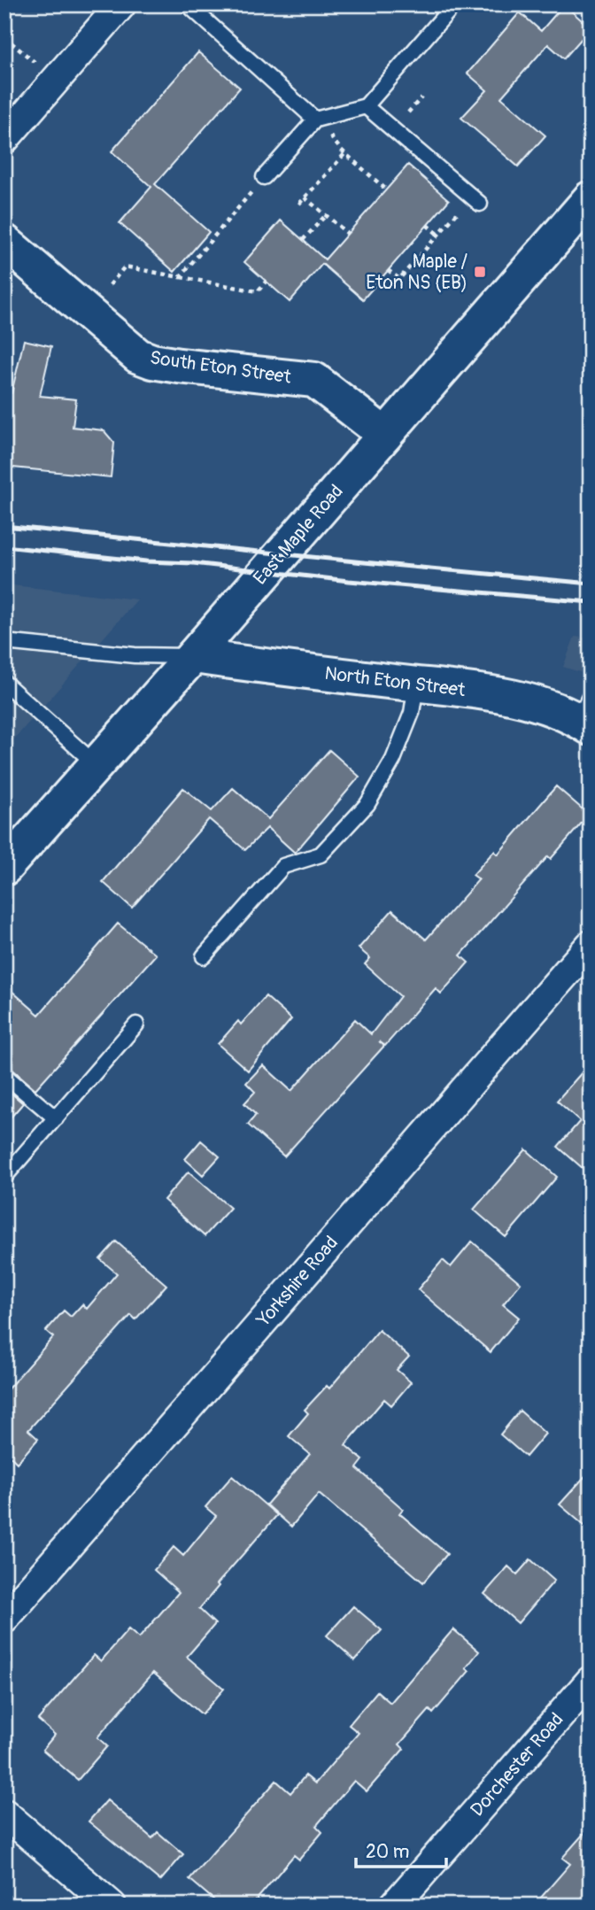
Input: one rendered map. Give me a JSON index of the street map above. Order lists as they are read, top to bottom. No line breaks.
{"streets":{"main road":["South Eton Street","East Maple Road","North Eton Street"],"street":["Yorkshire Road","Dorchester Road"]},"crossings":[["South Eton Street","East Maple Road"],["East Maple Road","North Eton Street"]],"places":{"transit":["Maple / Eton NS (EB)"]},"scale_bar":"20 m"}
